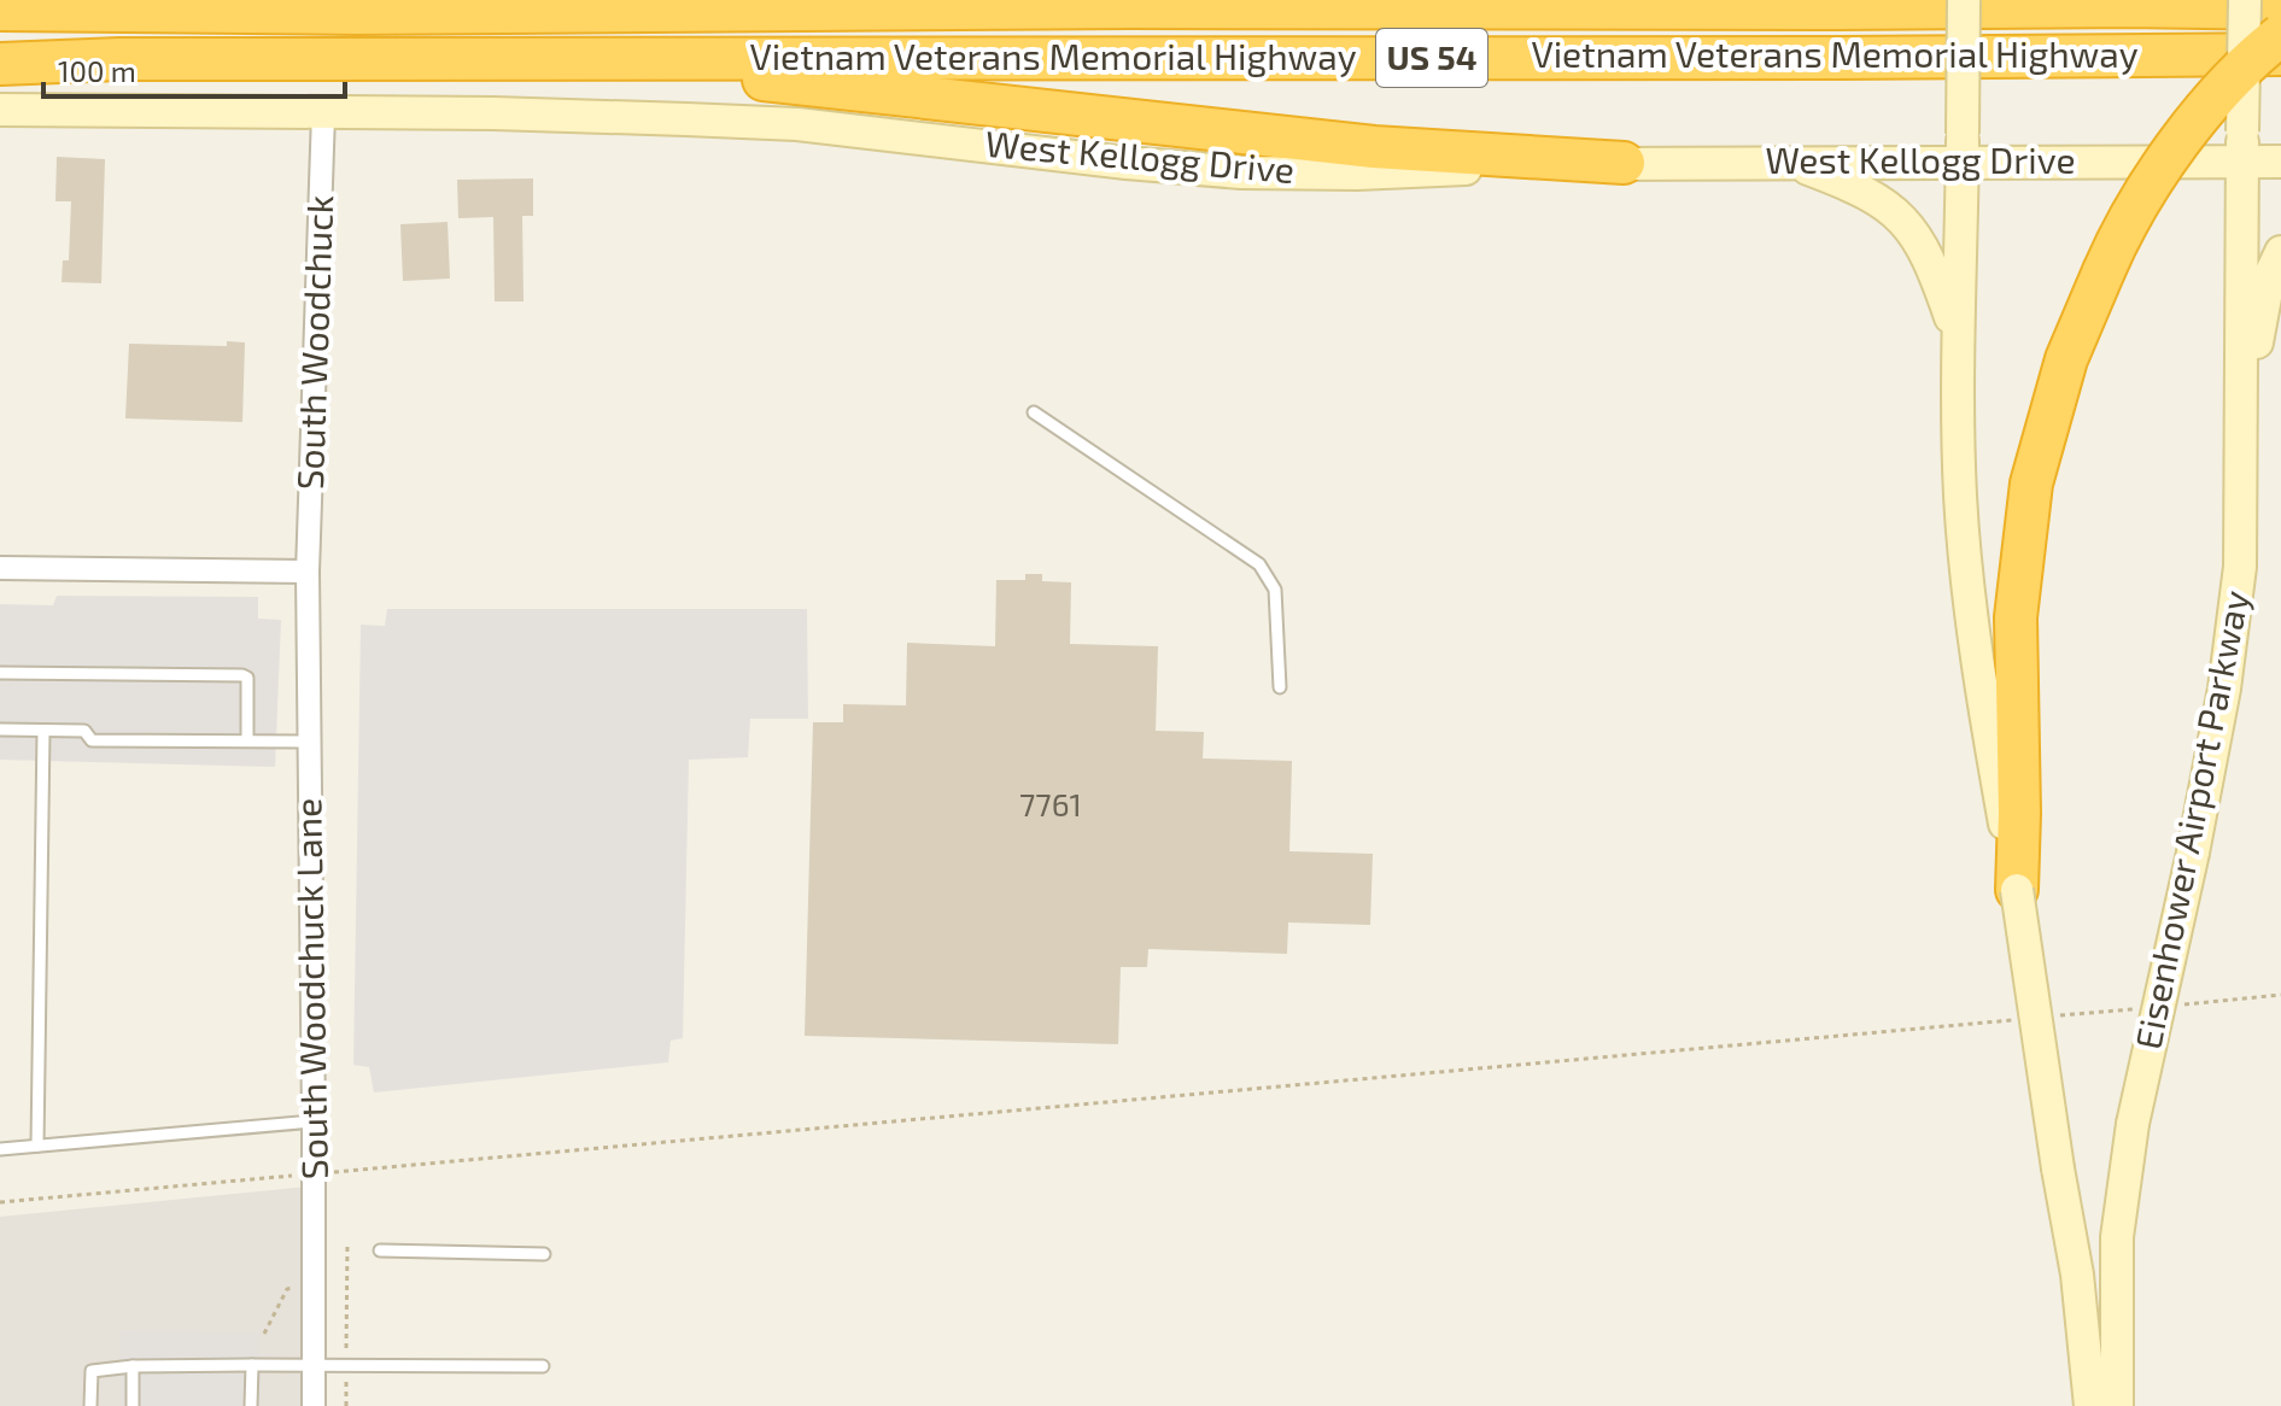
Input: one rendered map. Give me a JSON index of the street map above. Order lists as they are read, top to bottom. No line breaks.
{"streets":{"highway":["Vietnam Veterans Memorial Highway","US 54"],"main road":["West Kellogg Drive","Eisenhower Airport Parkway"],"street":["South Woodchuck","South Woodchuck Lane"]},"crossings":[["West Kellogg Drive","South Woodchuck"],["West Kellogg Drive","Eisenhower Airport Parkway"],["South Woodchuck","South Woodchuck Lane"]],"house_numbers":["7761"],"scale_bar":"100 m"}
